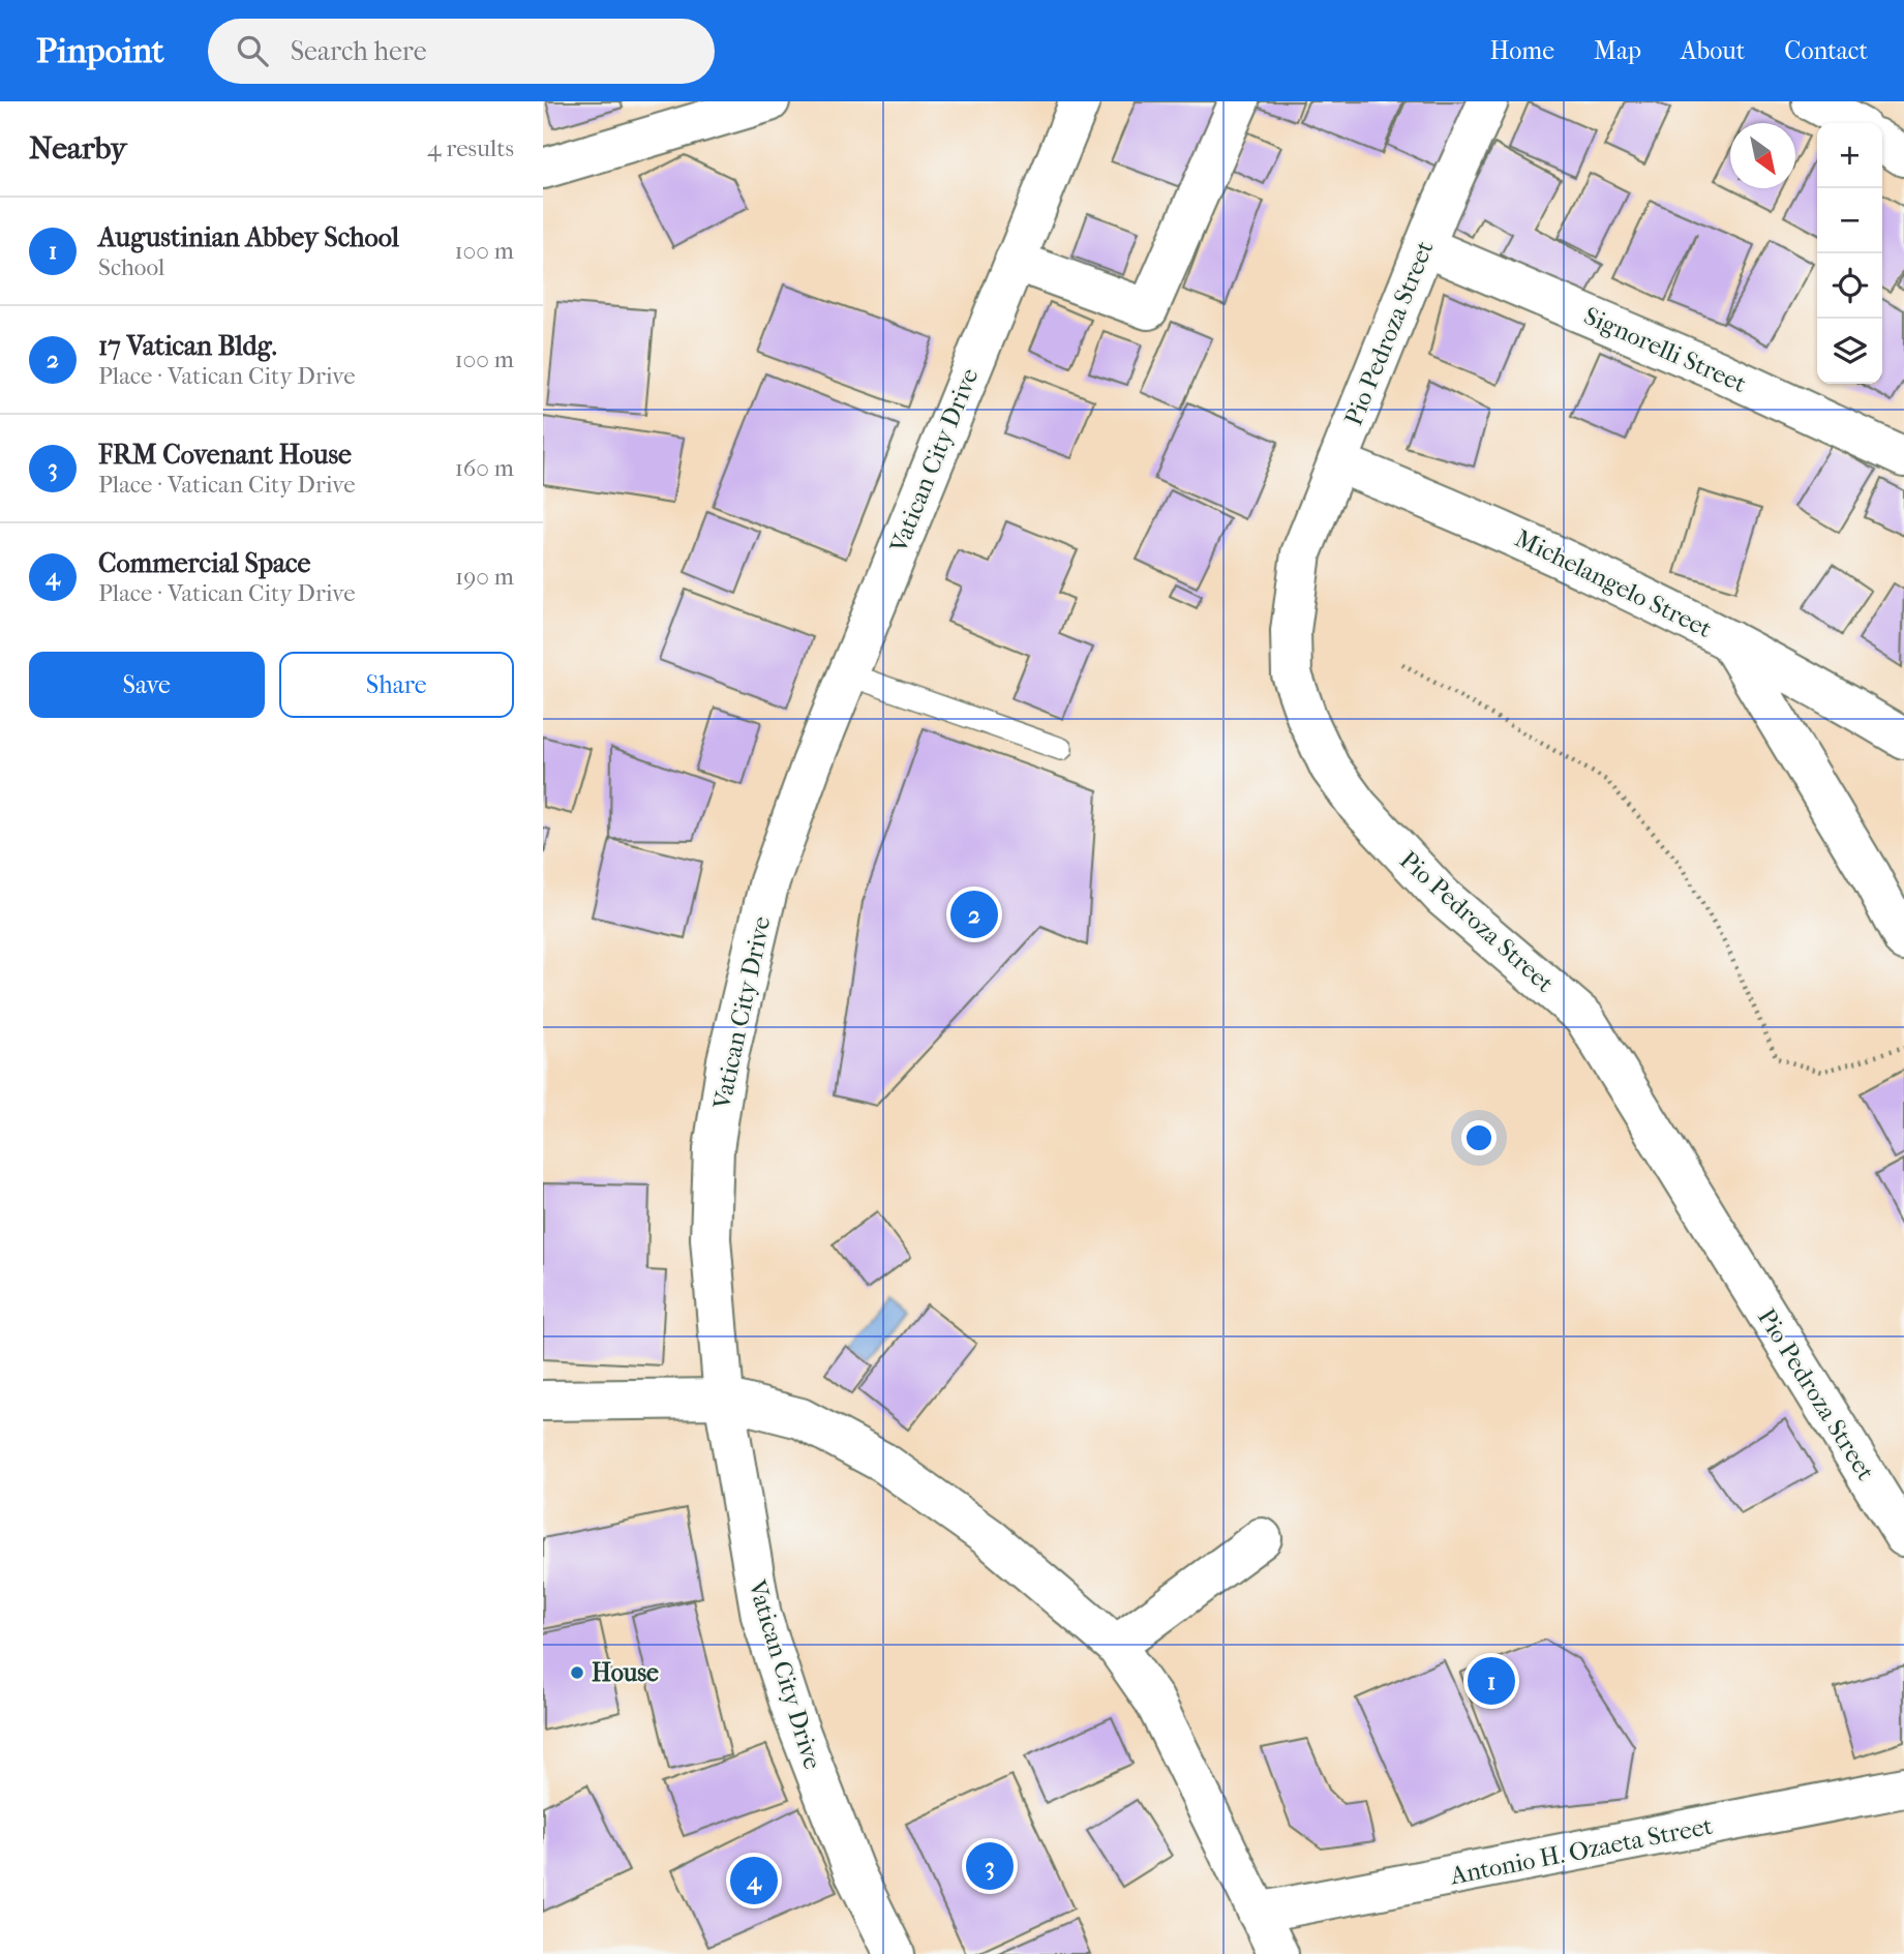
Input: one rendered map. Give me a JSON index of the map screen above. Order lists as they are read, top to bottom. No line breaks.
{"streets":{"street":["Pio Pedroza Street","Signorelli Street","Vatican City Drive","Michelangelo Street","Antonio H. Ozaeta Street"]},"crossings":[["Pio Pedroza Street","Signorelli Street"],["Pio Pedroza Street","Michelangelo Street"]],"places":["House"],"north":"bottom right","page":{"header":"Pinpoint","search":"Search here","nav":["Home","Map","About","Contact"],"heading":["Nearby","4 results"],"map_buttons":["+","−"],"list":[{"mark":"1","name":"Augustinian Abbey School","note":"School","value":"100 m"},{"mark":"2","name":"17 Vatican Bldg.","note":"Place · Vatican City Drive","value":"100 m"},{"mark":"3","name":"FRM Covenant House","note":"Place · Vatican City Drive","value":"160 m"},{"mark":"4","name":"Commercial Space","note":"Place · Vatican City Drive","value":"190 m"}],"buttons":["Save","Share"],"pins":["2","1","3","4"]}}
